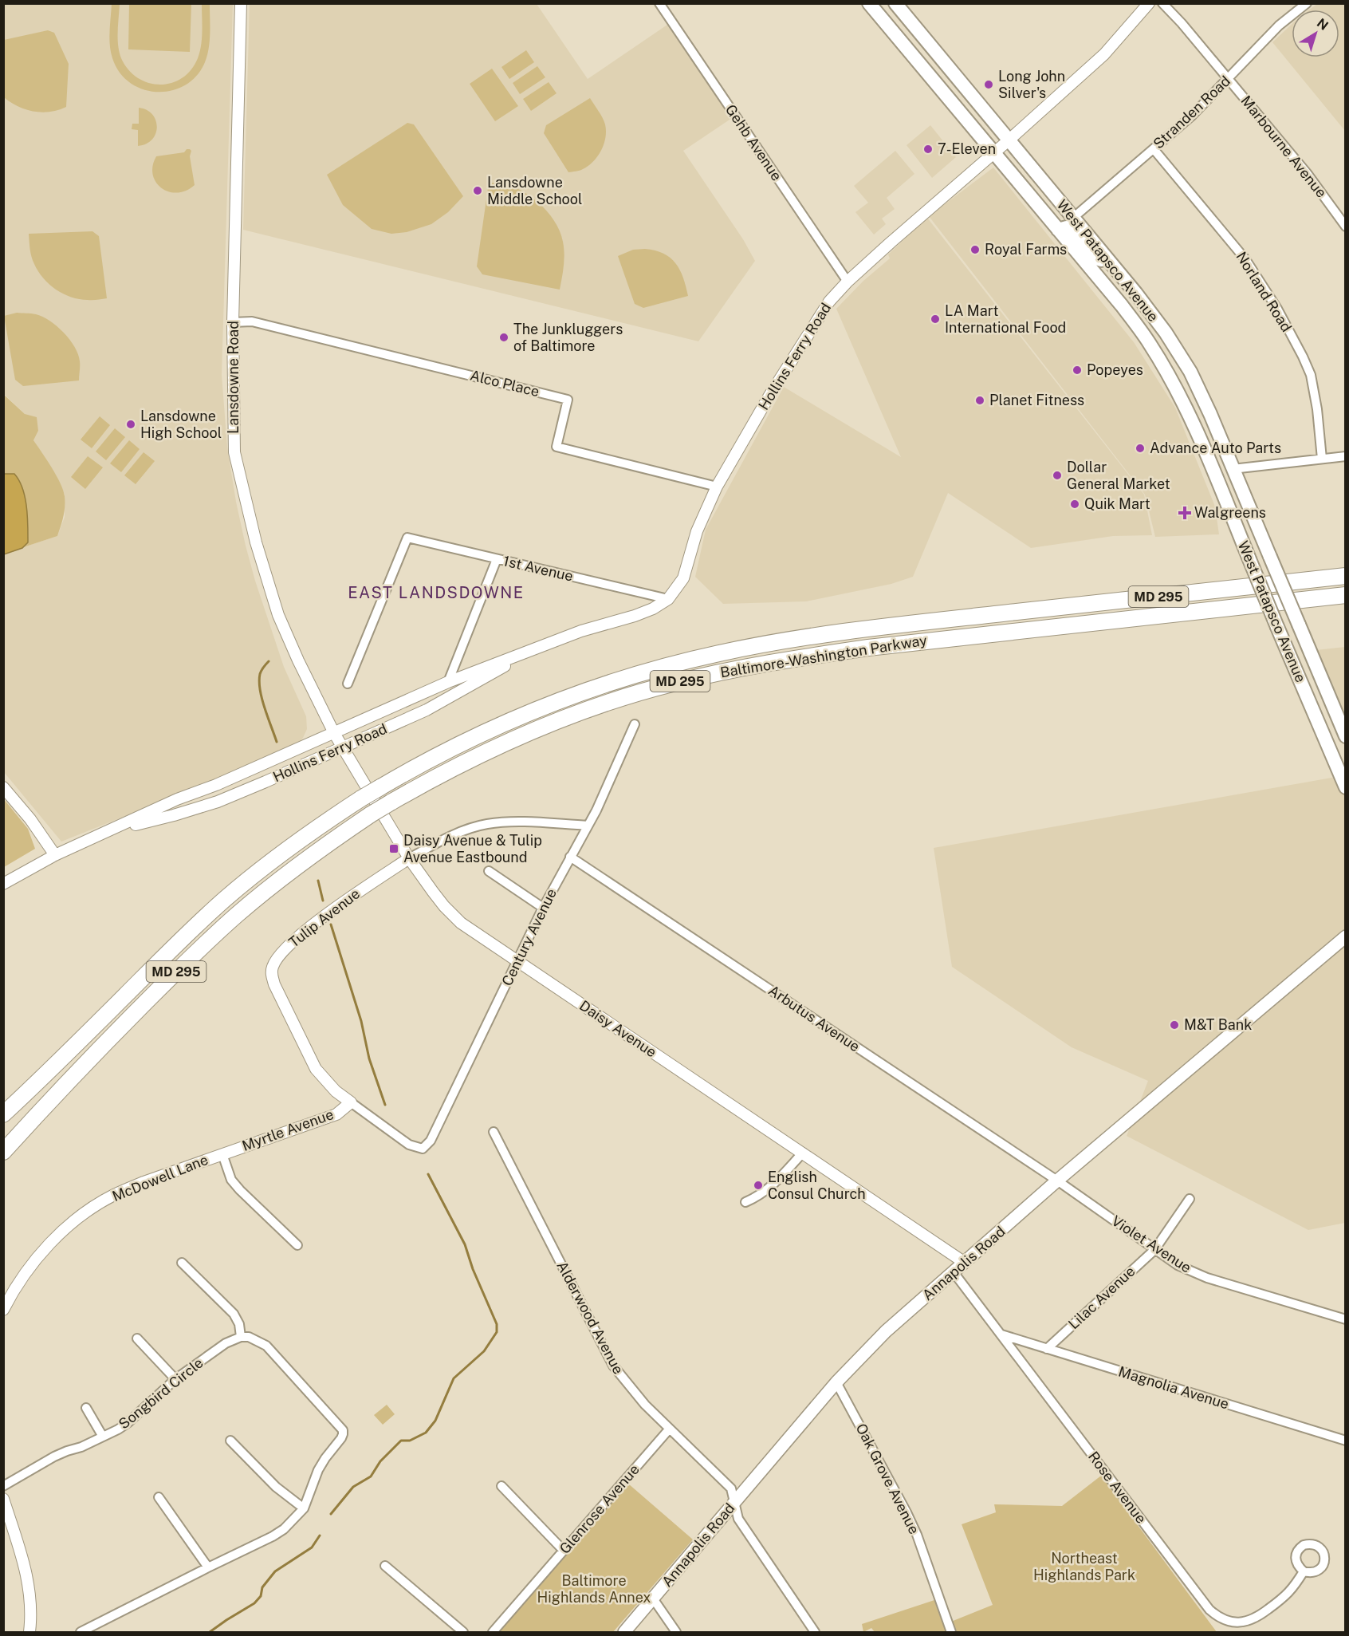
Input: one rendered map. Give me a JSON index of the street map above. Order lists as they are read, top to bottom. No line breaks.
{"streets":{"highway":["MD 295","Baltimore-Washington Parkway"],"main road":["West Patapsco Avenue","Annapolis Road"],"street":["Stranden Road","Gehb Avenue","Marbourne Avenue","Norland Road","Hollins Ferry Road","Lansdowne Road","Alco Place","1st Avenue","Tulip Avenue","Century Avenue","Arbutus Avenue","Daisy Avenue","Myrtle Avenue","McDowell Lane","Violet Avenue","Lilac Avenue","Alderwood Avenue","Magnolia Avenue","Songbird Circle","Oak Grove Avenue","Rose Avenue","Glenrose Avenue"]},"crossings":[["Stranden Road","Marbourne Avenue"],["Stranden Road","West Patapsco Avenue"],["Stranden Road","Norland Road"],["Gehb Avenue","Hollins Ferry Road"],["West Patapsco Avenue","Hollins Ferry Road"],["Hollins Ferry Road","Lansdowne Road"],["Hollins Ferry Road","Alco Place"],["Hollins Ferry Road","1st Avenue"],["Hollins Ferry Road","Daisy Avenue"],["Lansdowne Road","Alco Place"],["Lansdowne Road","Daisy Avenue"],["Tulip Avenue","Century Avenue"],["Tulip Avenue","Daisy Avenue"],["Tulip Avenue","Myrtle Avenue"],["Century Avenue","Arbutus Avenue"],["Century Avenue","Daisy Avenue"],["Arbutus Avenue","Violet Avenue"],["Arbutus Avenue","Annapolis Road"],["Daisy Avenue","Annapolis Road"],["Myrtle Avenue","McDowell Lane"],["Violet Avenue","Annapolis Road"],["Violet Avenue","Lilac Avenue"],["Annapolis Road","Alderwood Avenue"],["Annapolis Road","Oak Grove Avenue"],["Annapolis Road","Rose Avenue"],["Lilac Avenue","Magnolia Avenue"],["Alderwood Avenue","Glenrose Avenue"],["Magnolia Avenue","Rose Avenue"]],"districts":["EAST LANDSDOWNE"],"parks":["Northeast Highlands Park","Baltimore Highlands Annex"],"places":{"other":["Long John Silver's","7-Eleven","Lansdowne Middle School","Royal Farms","LA Mart International Food","The Junkluggers of Baltimore","Popeyes","Planet Fitness","Lansdowne High School","Advance Auto Parts","Dollar General Market","Quik Mart","M&T Bank","English Consul Church"],"health":["Walgreens"],"transit":["Daisy Avenue & Tulip Avenue Eastbound"]},"north":"top right"}
